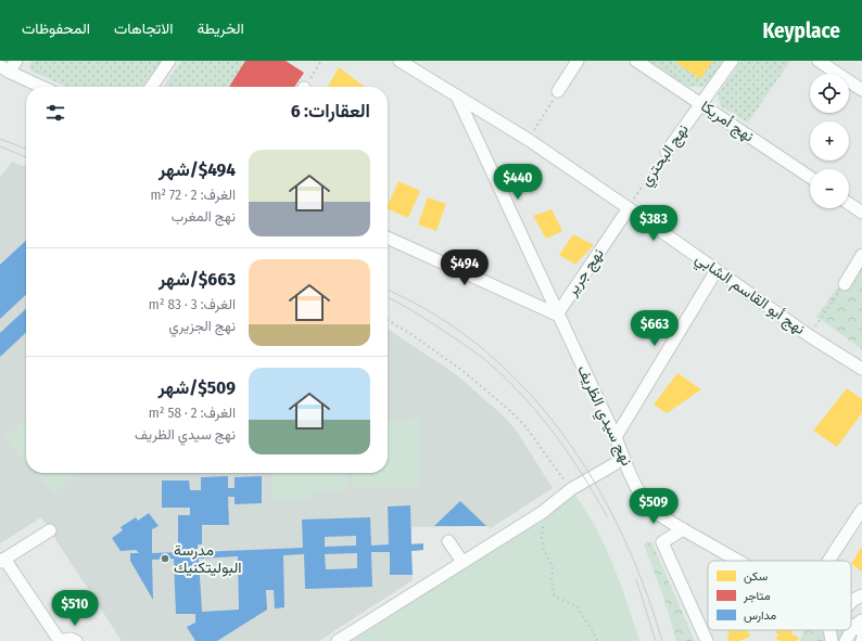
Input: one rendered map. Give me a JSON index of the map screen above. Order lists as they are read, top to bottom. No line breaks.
{"streets":{"street":["نهج أمريكا","نهج البحتري","نهج جرير","نهج أبو القاسم الشابي","نهج سيدي الظريف"]},"crossings":[["نهج أمريكا","نهج البحتري"],["نهج البحتري","نهج جرير"],["نهج البحتري","نهج أبو القاسم الشابي"],["نهج جرير","نهج أبو القاسم الشابي"],["نهج جرير","نهج سيدي الظريف"],["نهج أبو القاسم الشابي","نهج سيدي الظريف"]],"places":["مدرسة البوليتكنيك"],"legend":["سكن","متاجر","مدارس"],"page":{"header":"Keyplace","nav":["الخريطة","الاتجاهات","المحفوظات"],"map_buttons":["+","−"],"heading":"العقارات: 6","list":[{"name":"$494/شهر","note":"الغرف: 2 · 72 m² · نهج المغرب"},{"name":"$663/شهر","note":"الغرف: 3 · 83 m² · نهج الجزيري"},{"name":"$509/شهر","note":"الغرف: 2 · 58 m² · نهج سيدي الظريف"}],"price":["$440","$383","$494","$663","$509","$510"]}}
